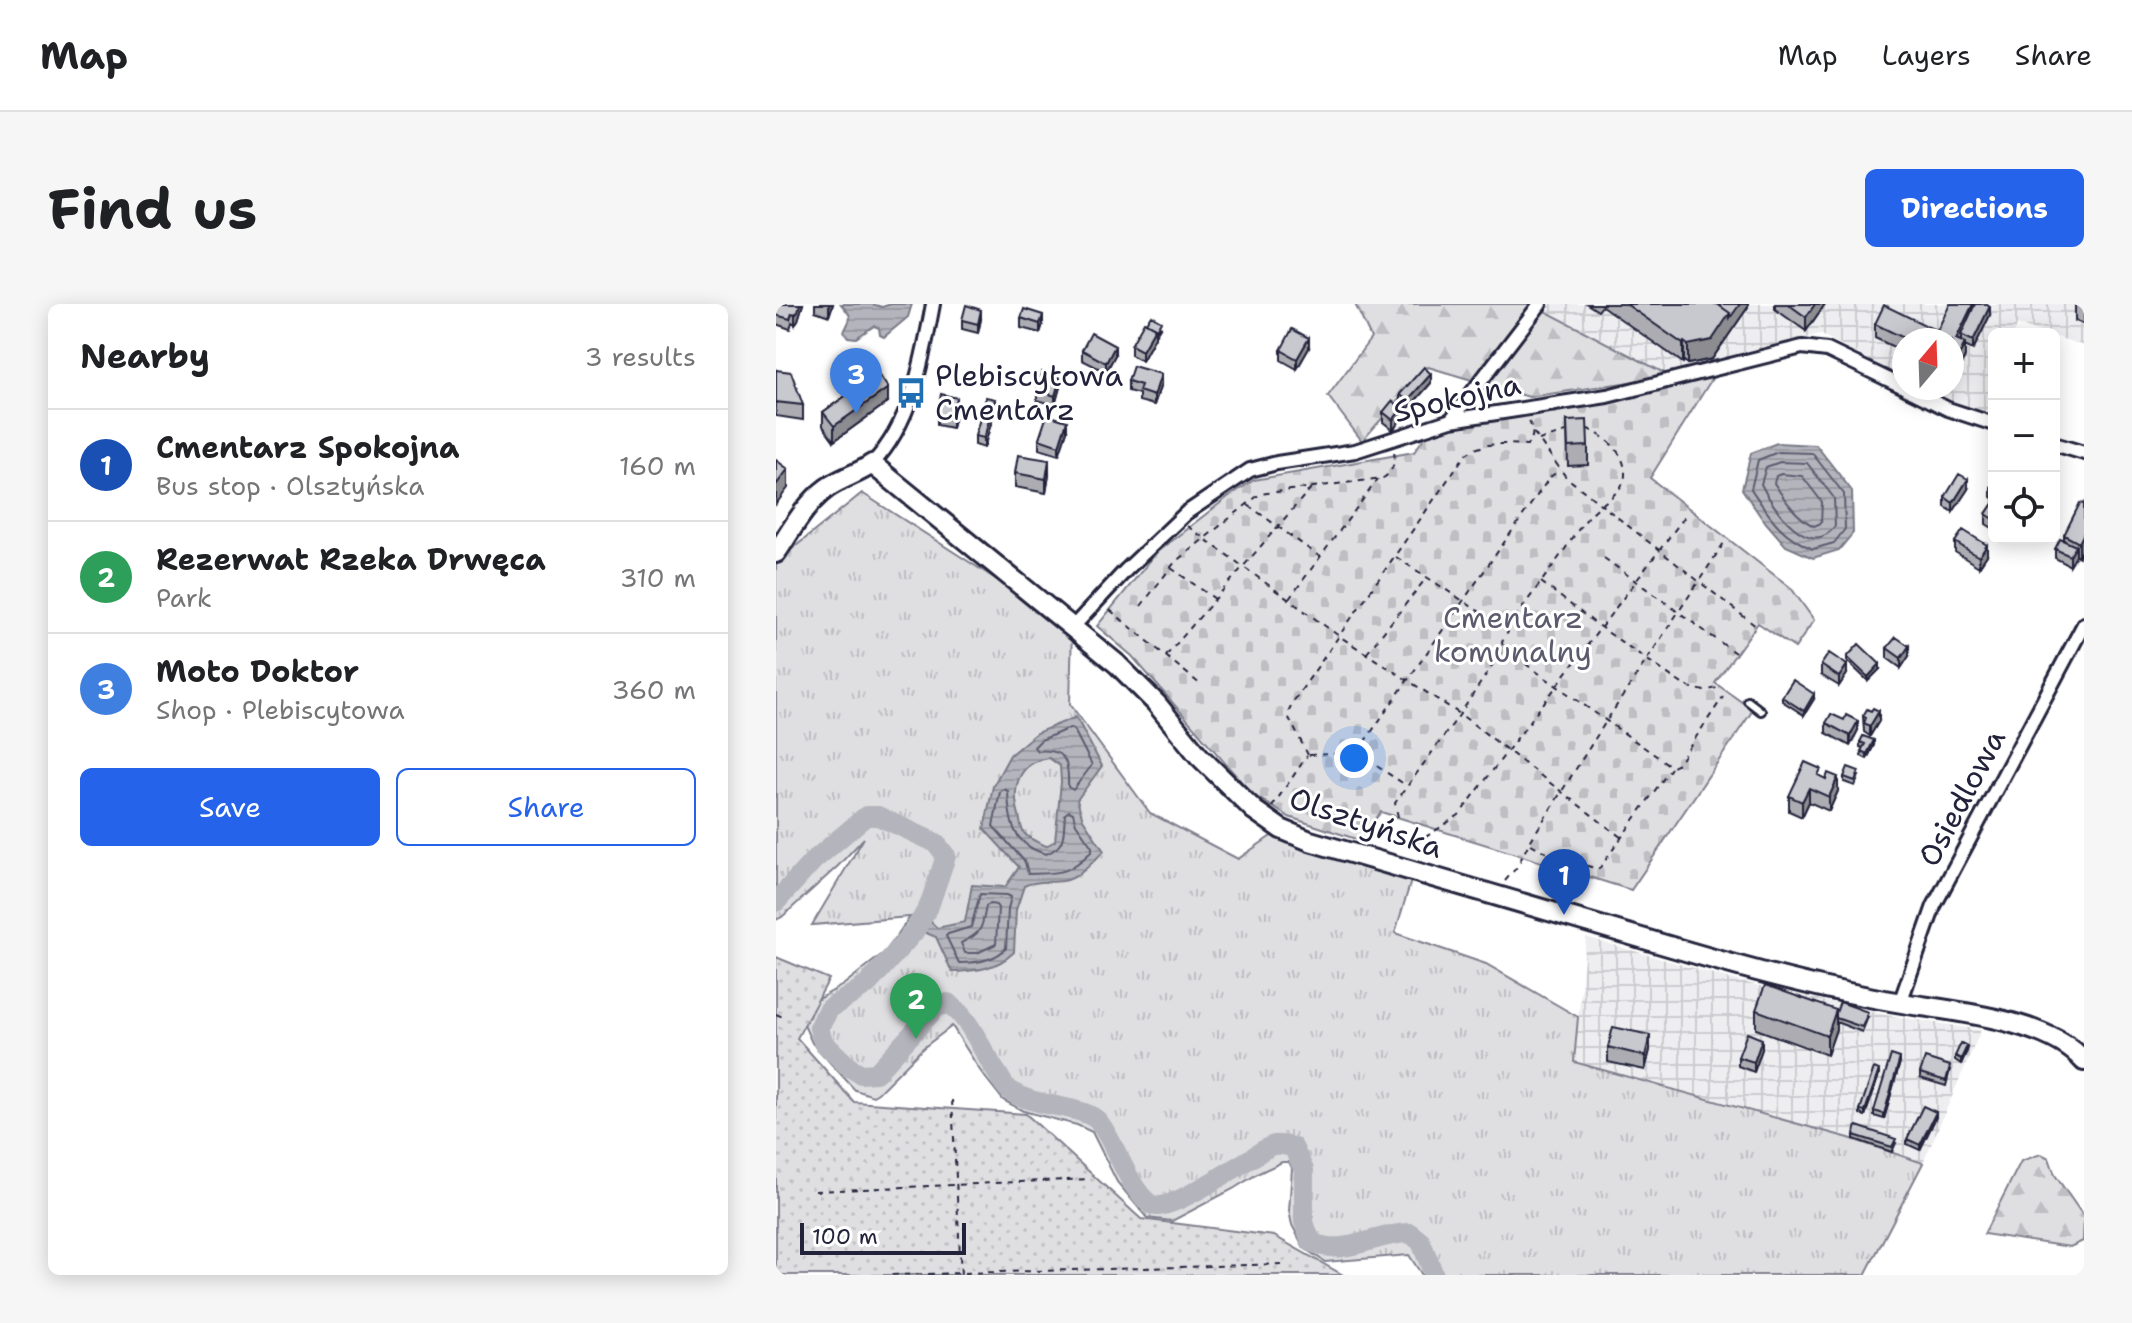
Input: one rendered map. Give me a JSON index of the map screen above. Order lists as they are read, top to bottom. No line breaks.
{"streets":{"street":["Spokojna","Osiedlowa","Olsztyńska"]},"crossings":[["Spokojna","Olsztyńska"],["Osiedlowa","Olsztyńska"]],"parks":["Cmentarz komunalny"],"places":{"bus stop":["Plebiscytowa Cmentarz"]},"scale_bar":"100 m","north":"top","page":{"header":"Map","nav":["Map","Layers","Share"],"buttons":["Directions",["Save","Share"]],"title":"Find us","heading":["Nearby","3 results"],"map_buttons":["+","−"],"pins":["3","1","2"],"list":[{"mark":"1","name":"Cmentarz Spokojna","note":"Bus stop · Olsztyńska","value":"160 m"},{"mark":"2","name":"Rezerwat Rzeka Drwęca","note":"Park","value":"310 m"},{"mark":"3","name":"Moto Doktor","note":"Shop · Plebiscytowa","value":"360 m"}],"scale":"100 m"}}
